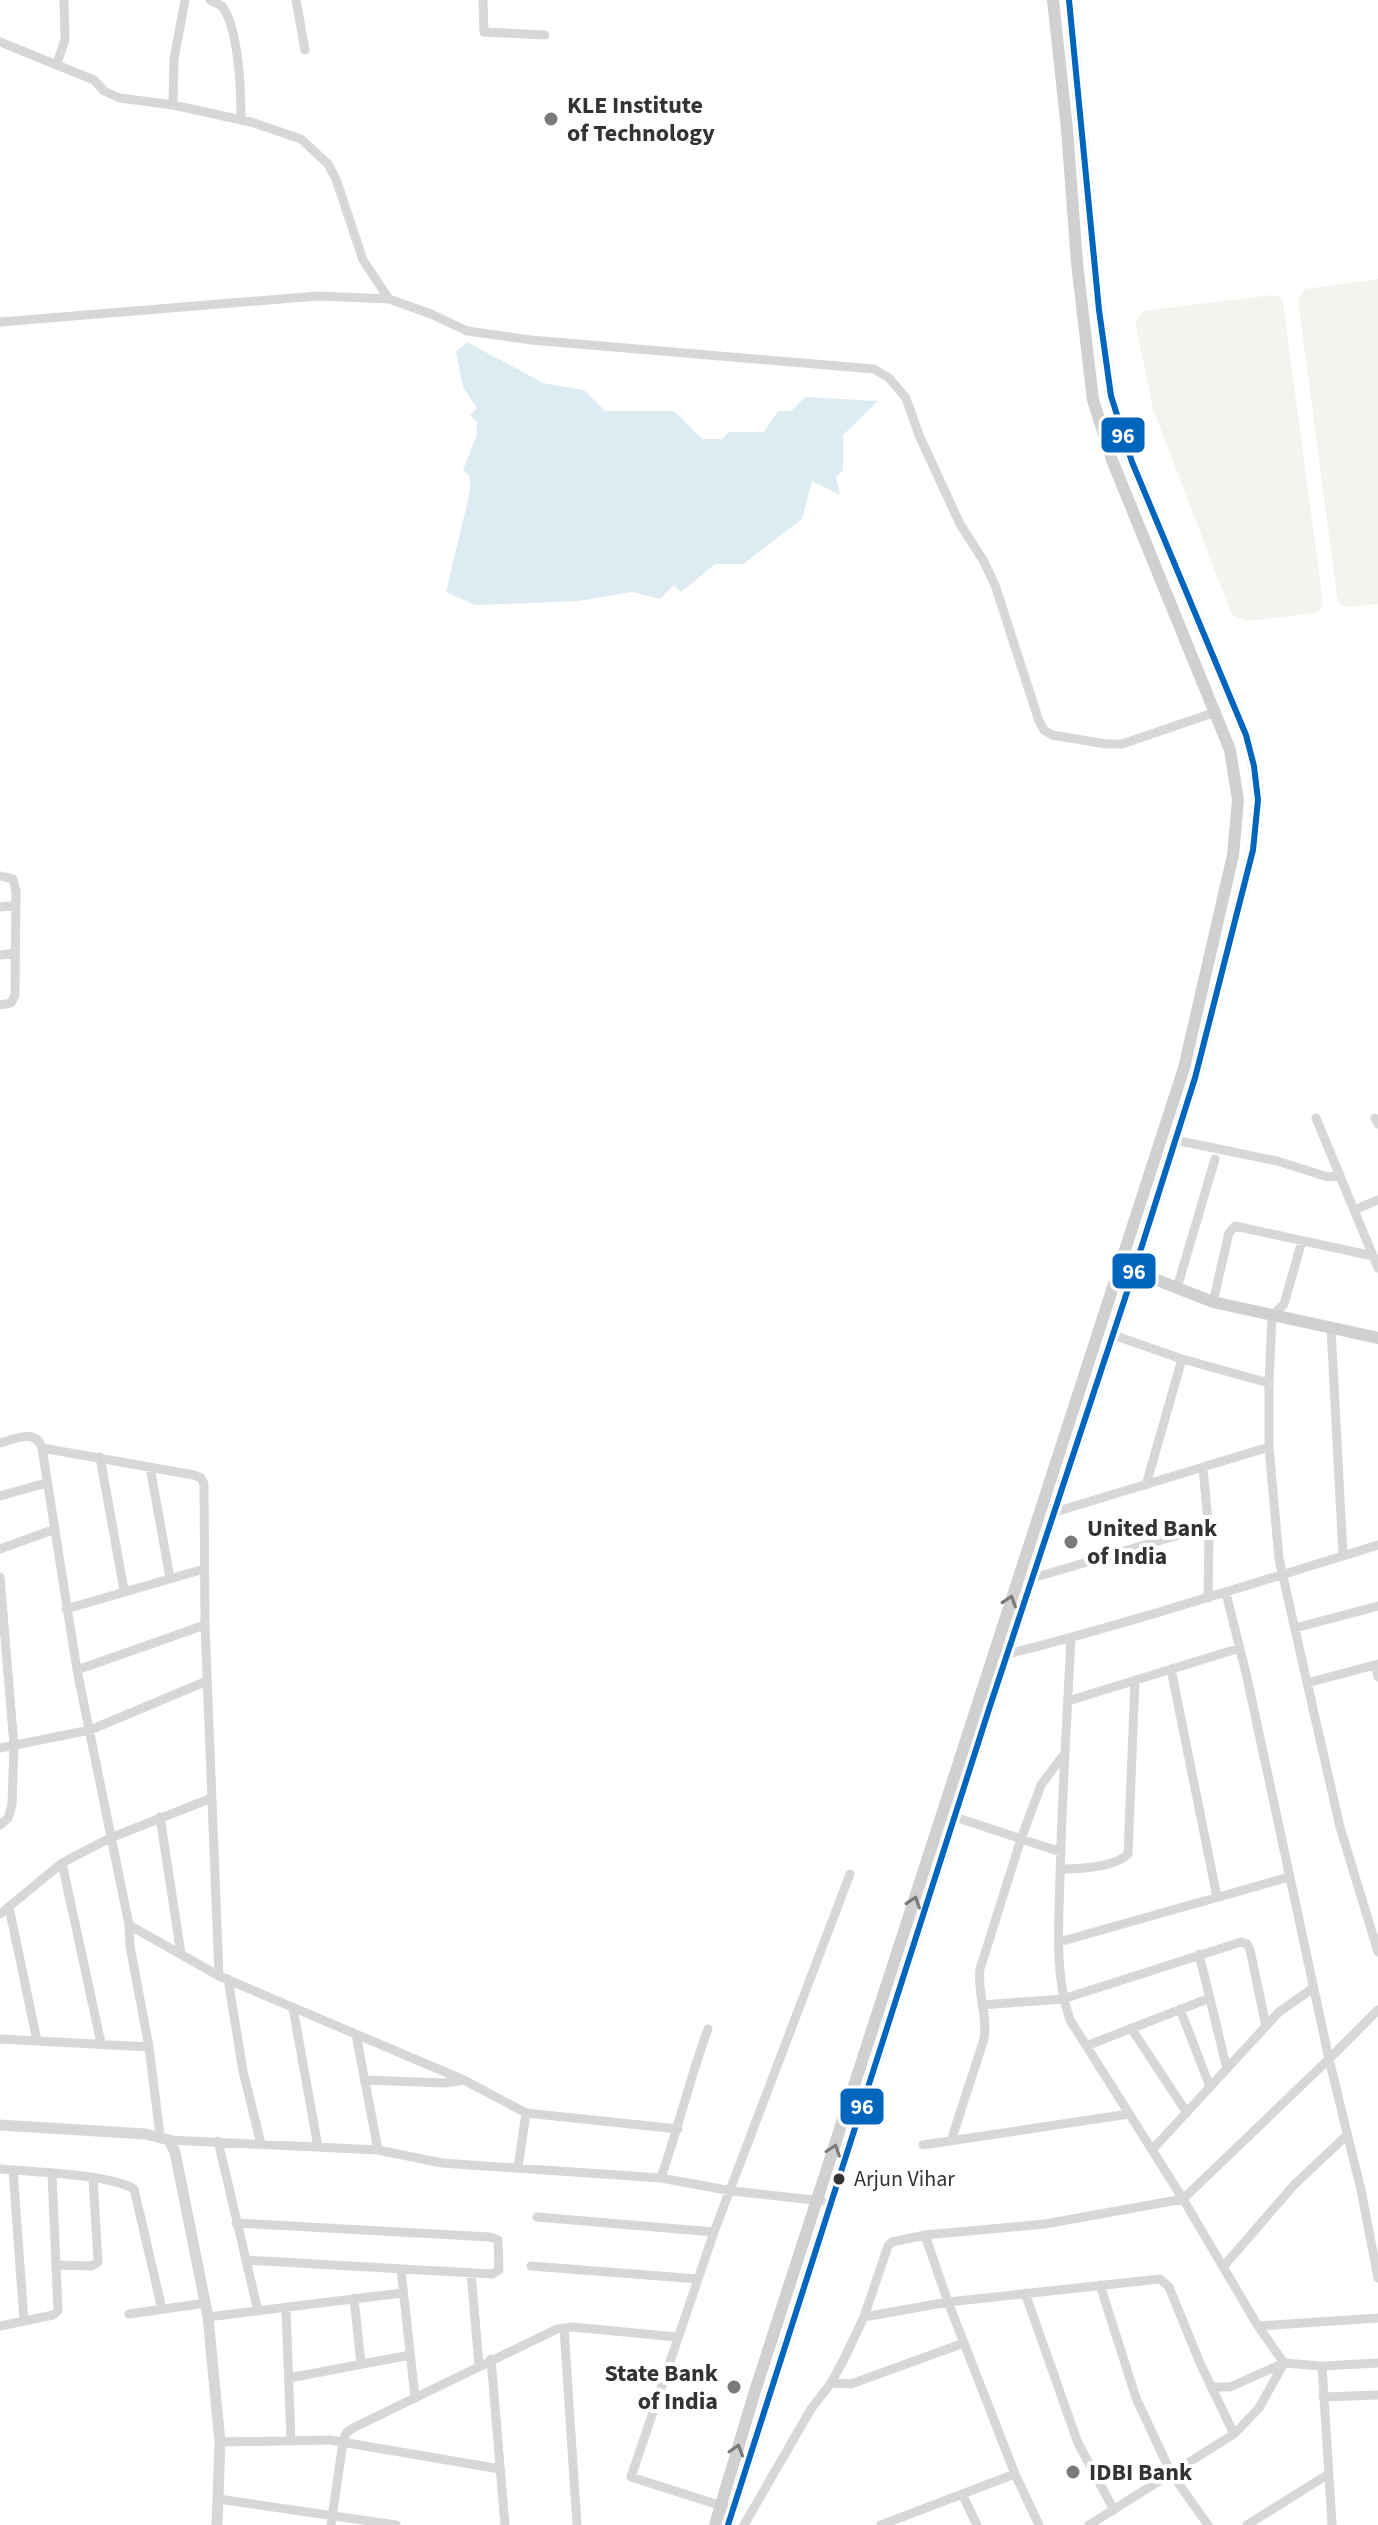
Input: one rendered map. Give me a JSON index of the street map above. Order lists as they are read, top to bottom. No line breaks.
{"places":["KLE Institute of Technology","United Bank of India","Arjun Vihar","State Bank of India","IDBI Bank"],"lines":["transit line 96"]}
